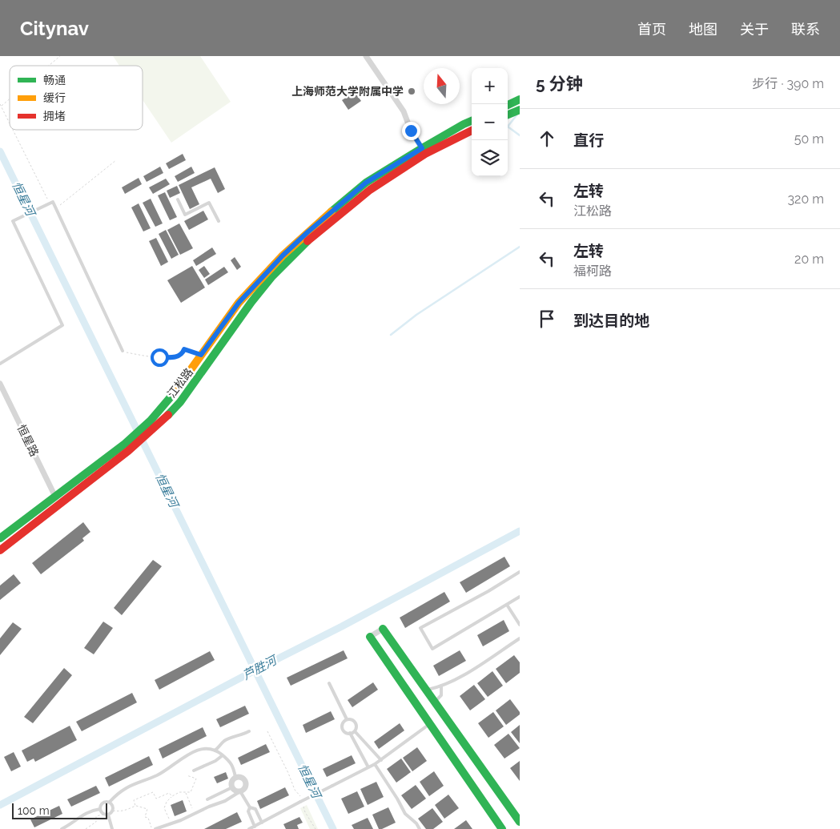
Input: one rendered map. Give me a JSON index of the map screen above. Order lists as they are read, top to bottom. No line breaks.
{"streets":{"street":["江松路","恒星路"]},"crossings":[["江松路","恒星路"]],"water":["恒星河","芦胜河"],"places":["上海师范大学附属中学"],"legend":["畅通","缓行","拥堵"],"scale_bar":"100 m","north":"top","page":{"header":"Citynav","nav":["首页","地图","关于","联系"],"heading":["5 分钟","步行 · 390 m"],"map_buttons":["+","−"],"list":[["直行","50 m"],["左转","江松路","320 m"],["左转","福柯路","20 m"],"到达目的地"],"scale":"100 m"}}
